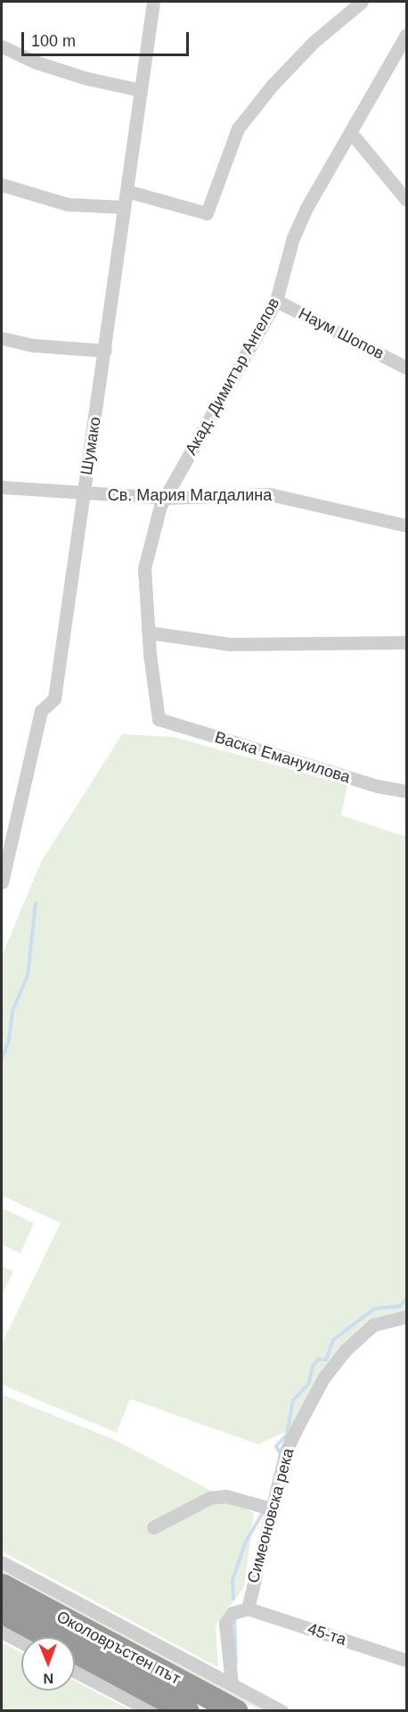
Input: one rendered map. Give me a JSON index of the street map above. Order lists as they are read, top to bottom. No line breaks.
{"streets":{"highway":["Околовръстен път"],"street":["Наум Шопов","Акад. Димитър Ангелов","Шумако","Св. Мария Магдалина","Васка Емануилова","Симеоновска река","45-та"]},"crossings":[["Наум Шопов","Акад. Димитър Ангелов"],["Акад. Димитър Ангелов","Св. Мария Магдалина"],["Акад. Димитър Ангелов","Васка Емануилова"],["Шумако","Св. Мария Магдалина"],["Симеоновска река","45-та"]],"scale_bar":"100 m","north":"bottom"}
